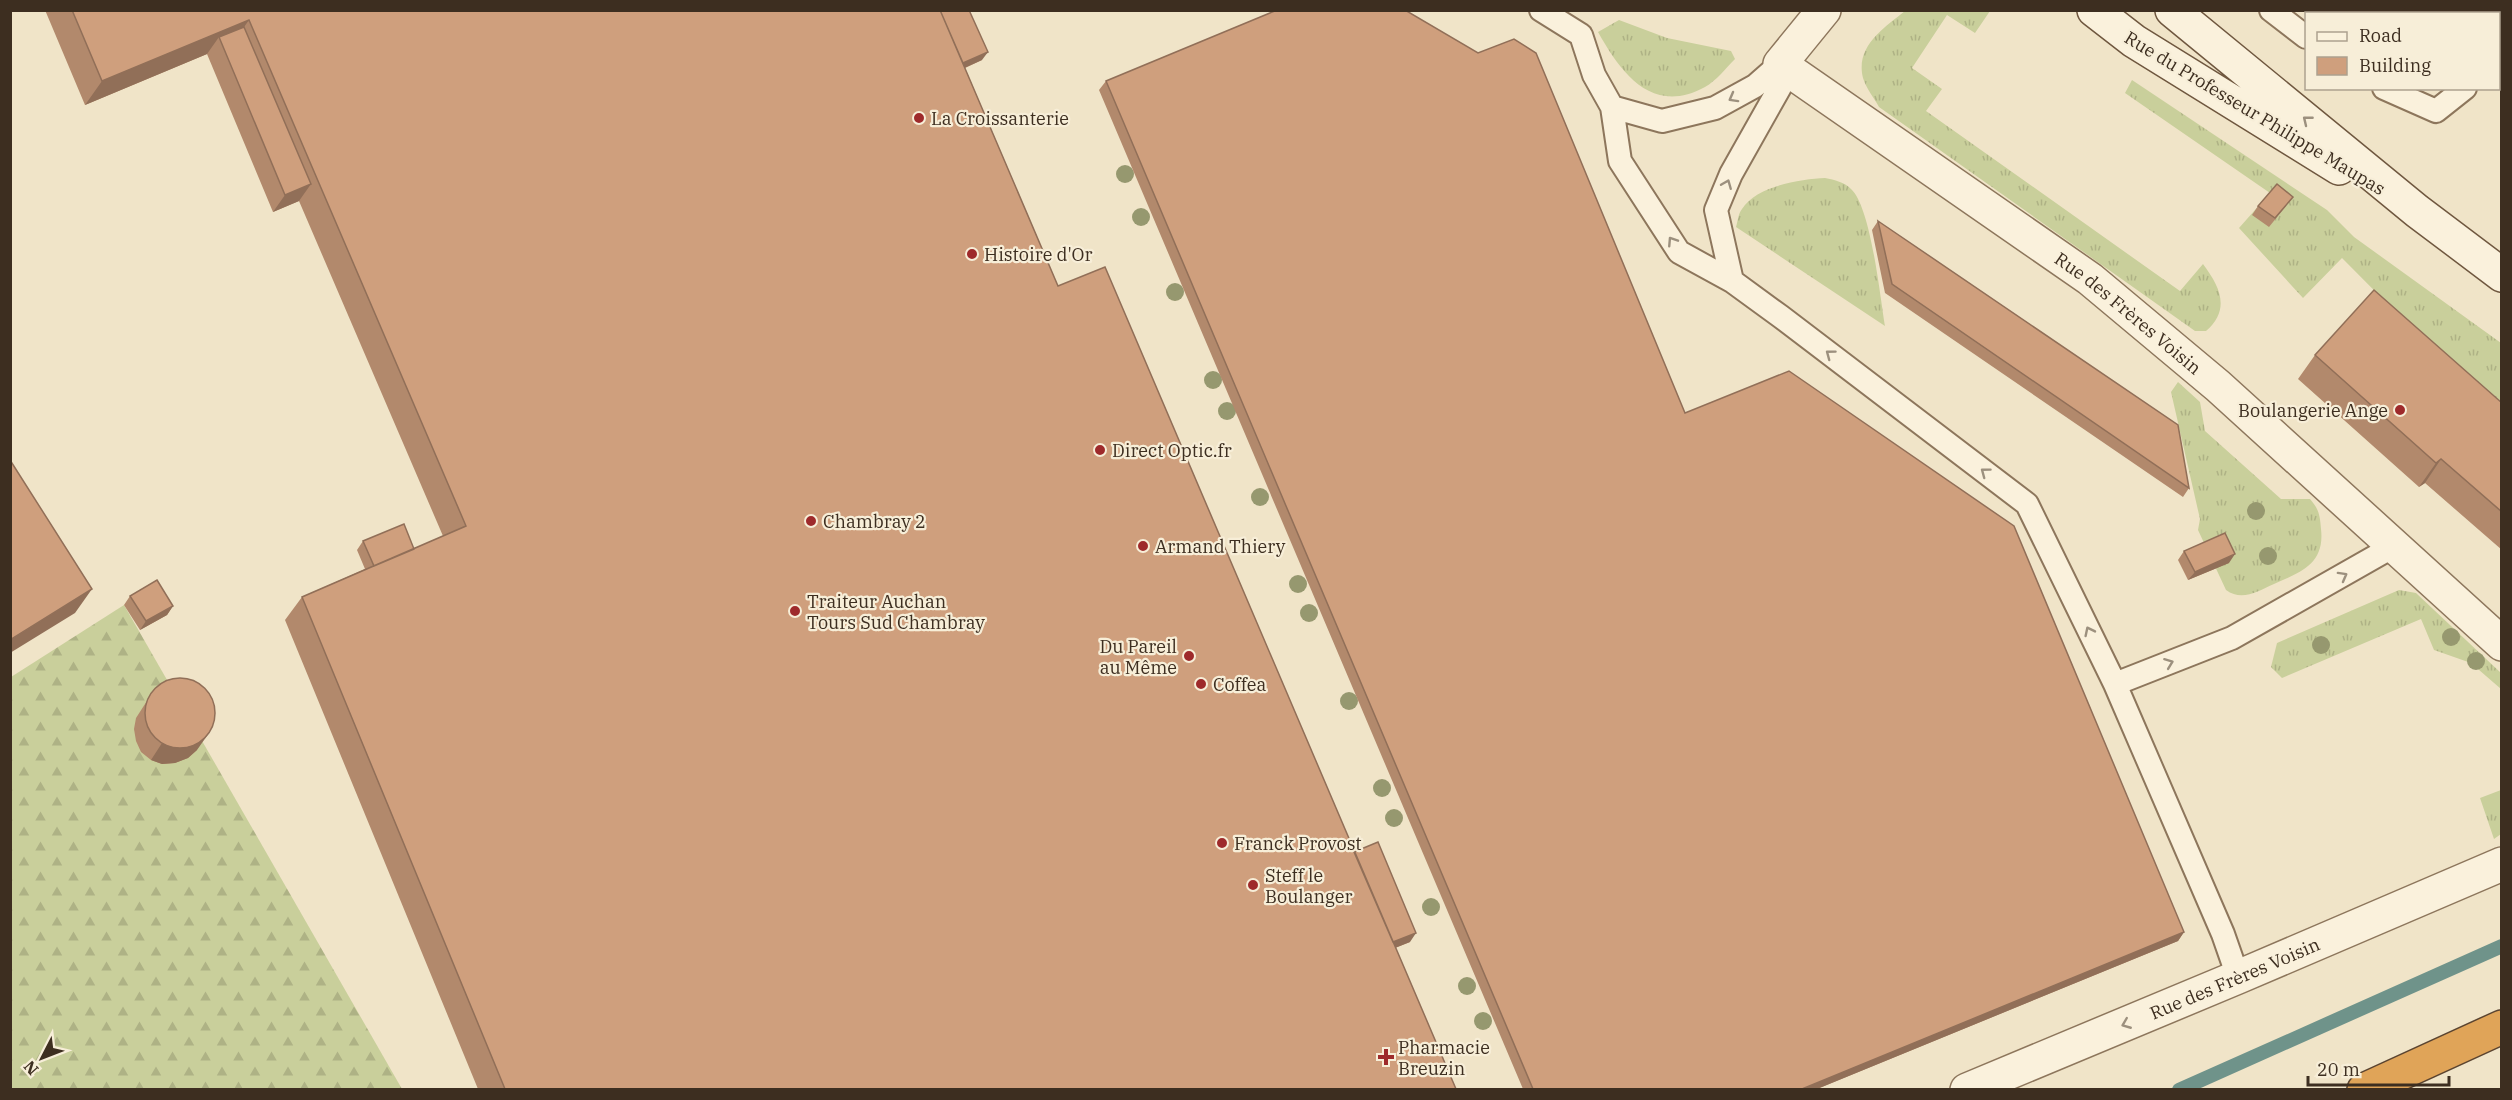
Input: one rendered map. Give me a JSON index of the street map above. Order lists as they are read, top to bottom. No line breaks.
{"streets":{"street":["Rue du Professeur Philippe Maupas","Rue des Frères Voisin"]},"places":{"other":["La Croissanterie","Histoire d'Or","Boulangerie Ange","Direct Optic.fr","Chambray 2","Armand Thiery","Traiteur Auchan Tours Sud Chambray","Du Pareil au Même","Coffea","Franck Provost","Steff le Boulanger"],"health":["Pharmacie Breuzin"]},"legend":["Road","Building"],"scale_bar":"20 m","north":"bottom left"}
